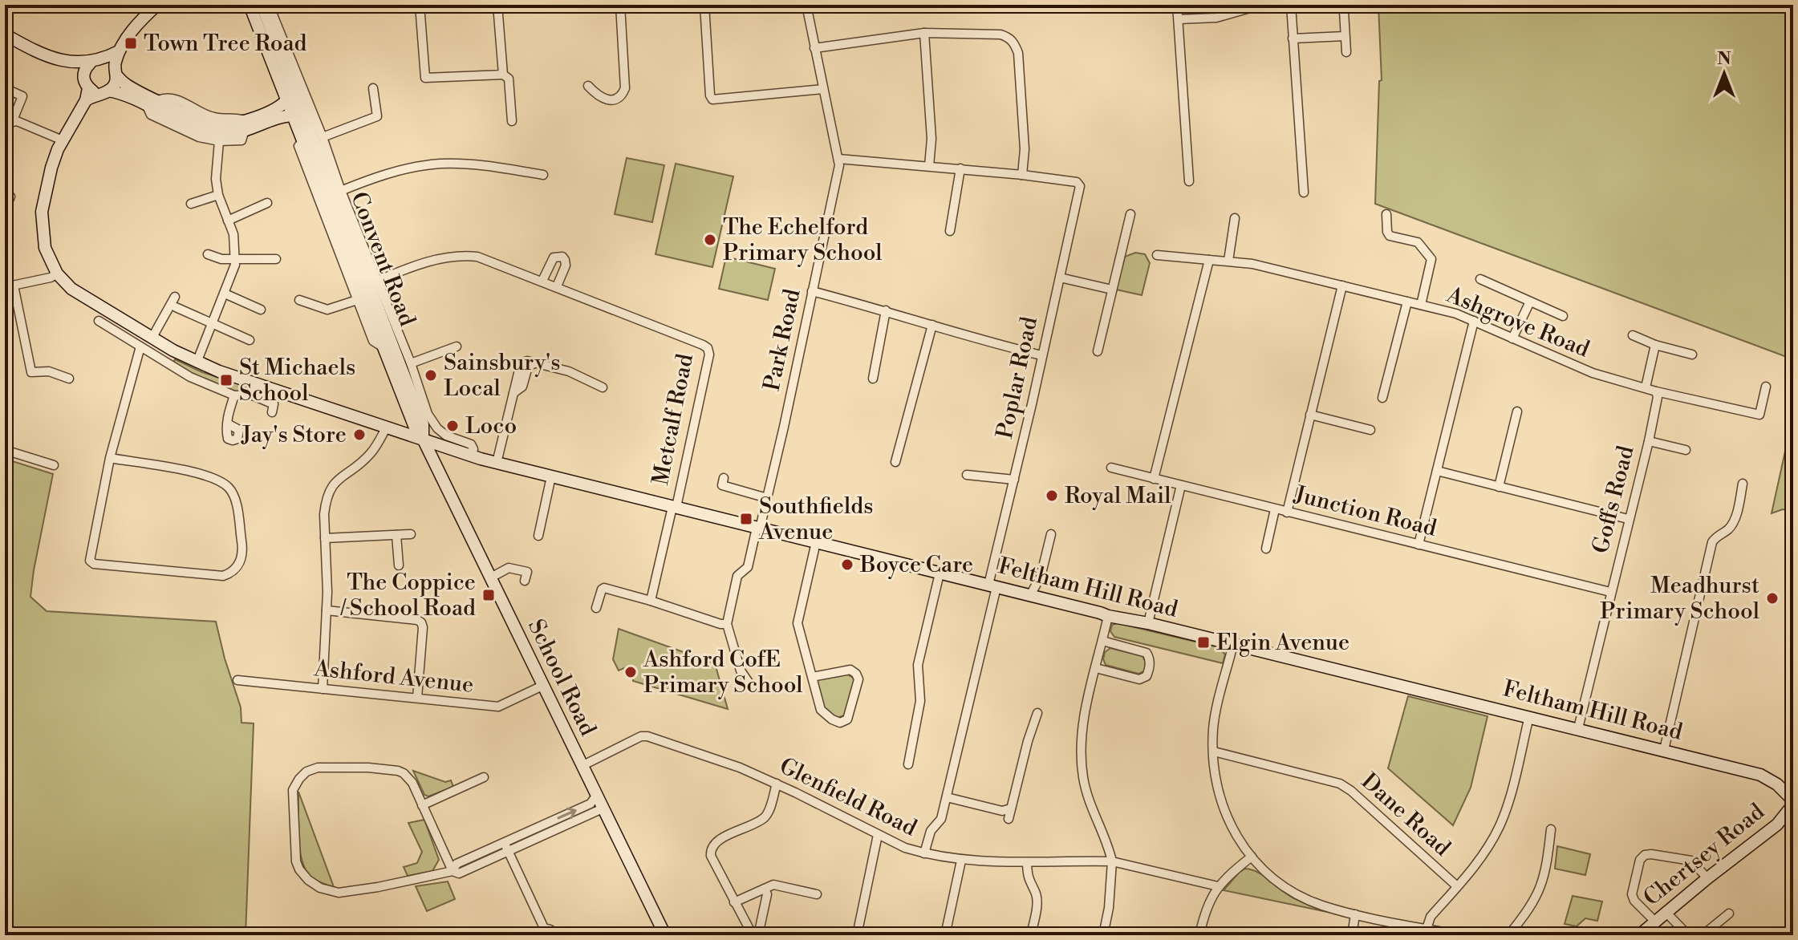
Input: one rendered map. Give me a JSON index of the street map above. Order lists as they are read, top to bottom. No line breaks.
{"streets":{"street":["Convent Road","Ashgrove Road","Park Road","Poplar Road","Metcalf Road","Goffs Road","Junction Road","Feltham Hill Road","Ashford Avenue","School Road","Glenfield Road","Dane Road","Chertsey Road"]},"crossings":[["Convent Road","Metcalf Road"],["Convent Road","Feltham Hill Road"],["Convent Road","School Road"],["Ashgrove Road","Goffs Road"],["Park Road","Feltham Hill Road"],["Poplar Road","Feltham Hill Road"],["Poplar Road","Glenfield Road"],["Metcalf Road","Feltham Hill Road"],["Goffs Road","Junction Road"],["Goffs Road","Feltham Hill Road"],["Feltham Hill Road","School Road"],["Feltham Hill Road","Chertsey Road"],["Ashford Avenue","School Road"],["School Road","Glenfield Road"]],"places":{"transit":["Town Tree Road","St Michaels School","Southfields Avenue","The Coppice / School Road","Elgin Avenue"],"other":["The Echelford Primary School","Sainsbury's Local","Loco","Jay's Store","Royal Mail","Boyce Care","Meadhurst Primary School","Ashford CofE Primary School"]},"north":"top"}
